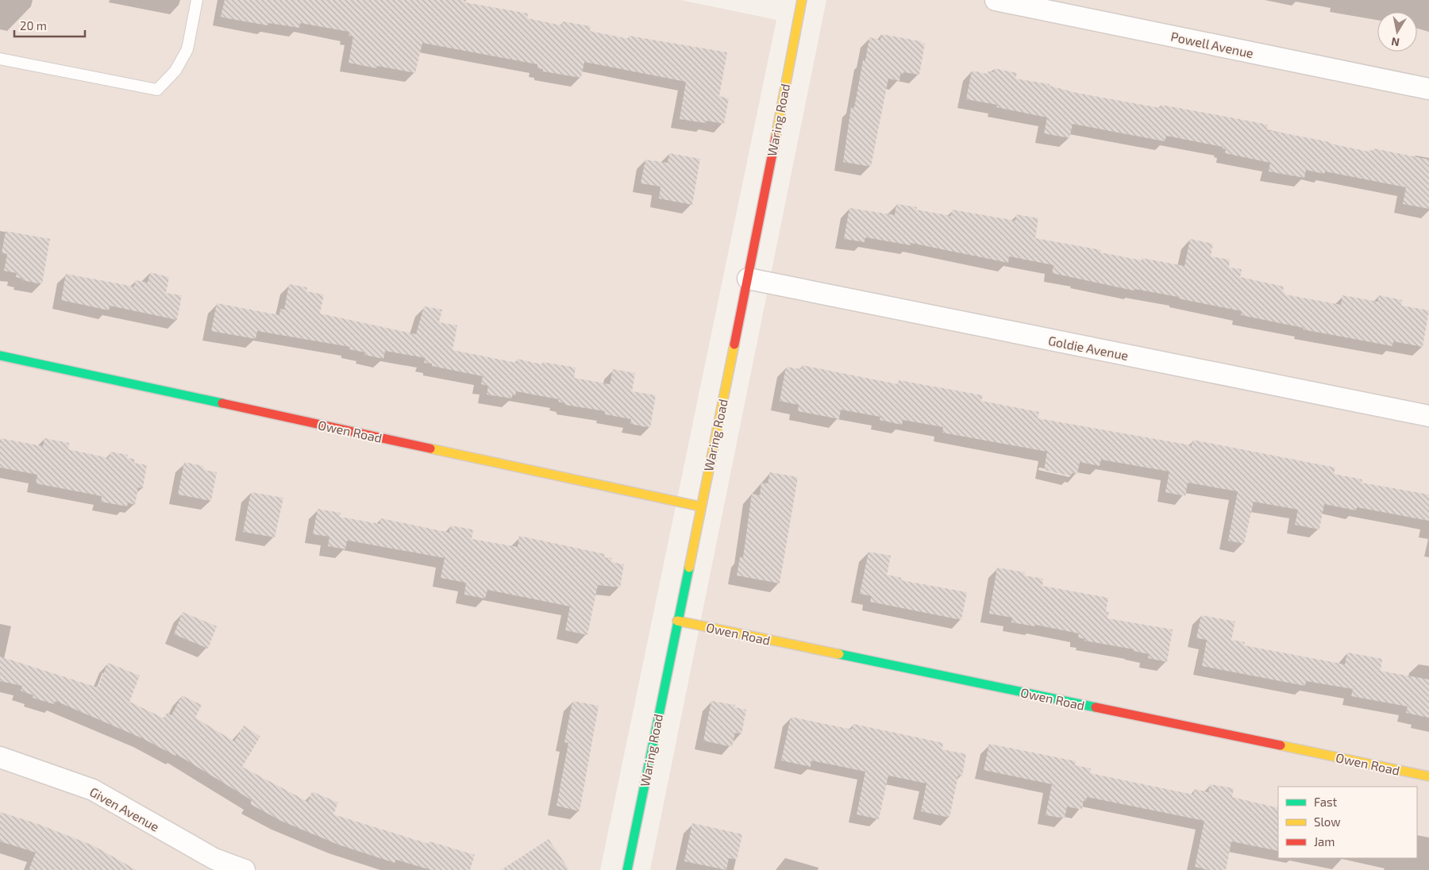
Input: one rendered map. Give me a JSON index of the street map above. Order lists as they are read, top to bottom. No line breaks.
{"streets":{"street":["Powell Avenue","Waring Road","Goldie Avenue","Owen Road","Given Avenue"]},"crossings":[["Waring Road","Goldie Avenue"],["Waring Road","Owen Road"]],"legend":["Fast","Slow","Jam"],"scale_bar":"20 m","north":"bottom"}
